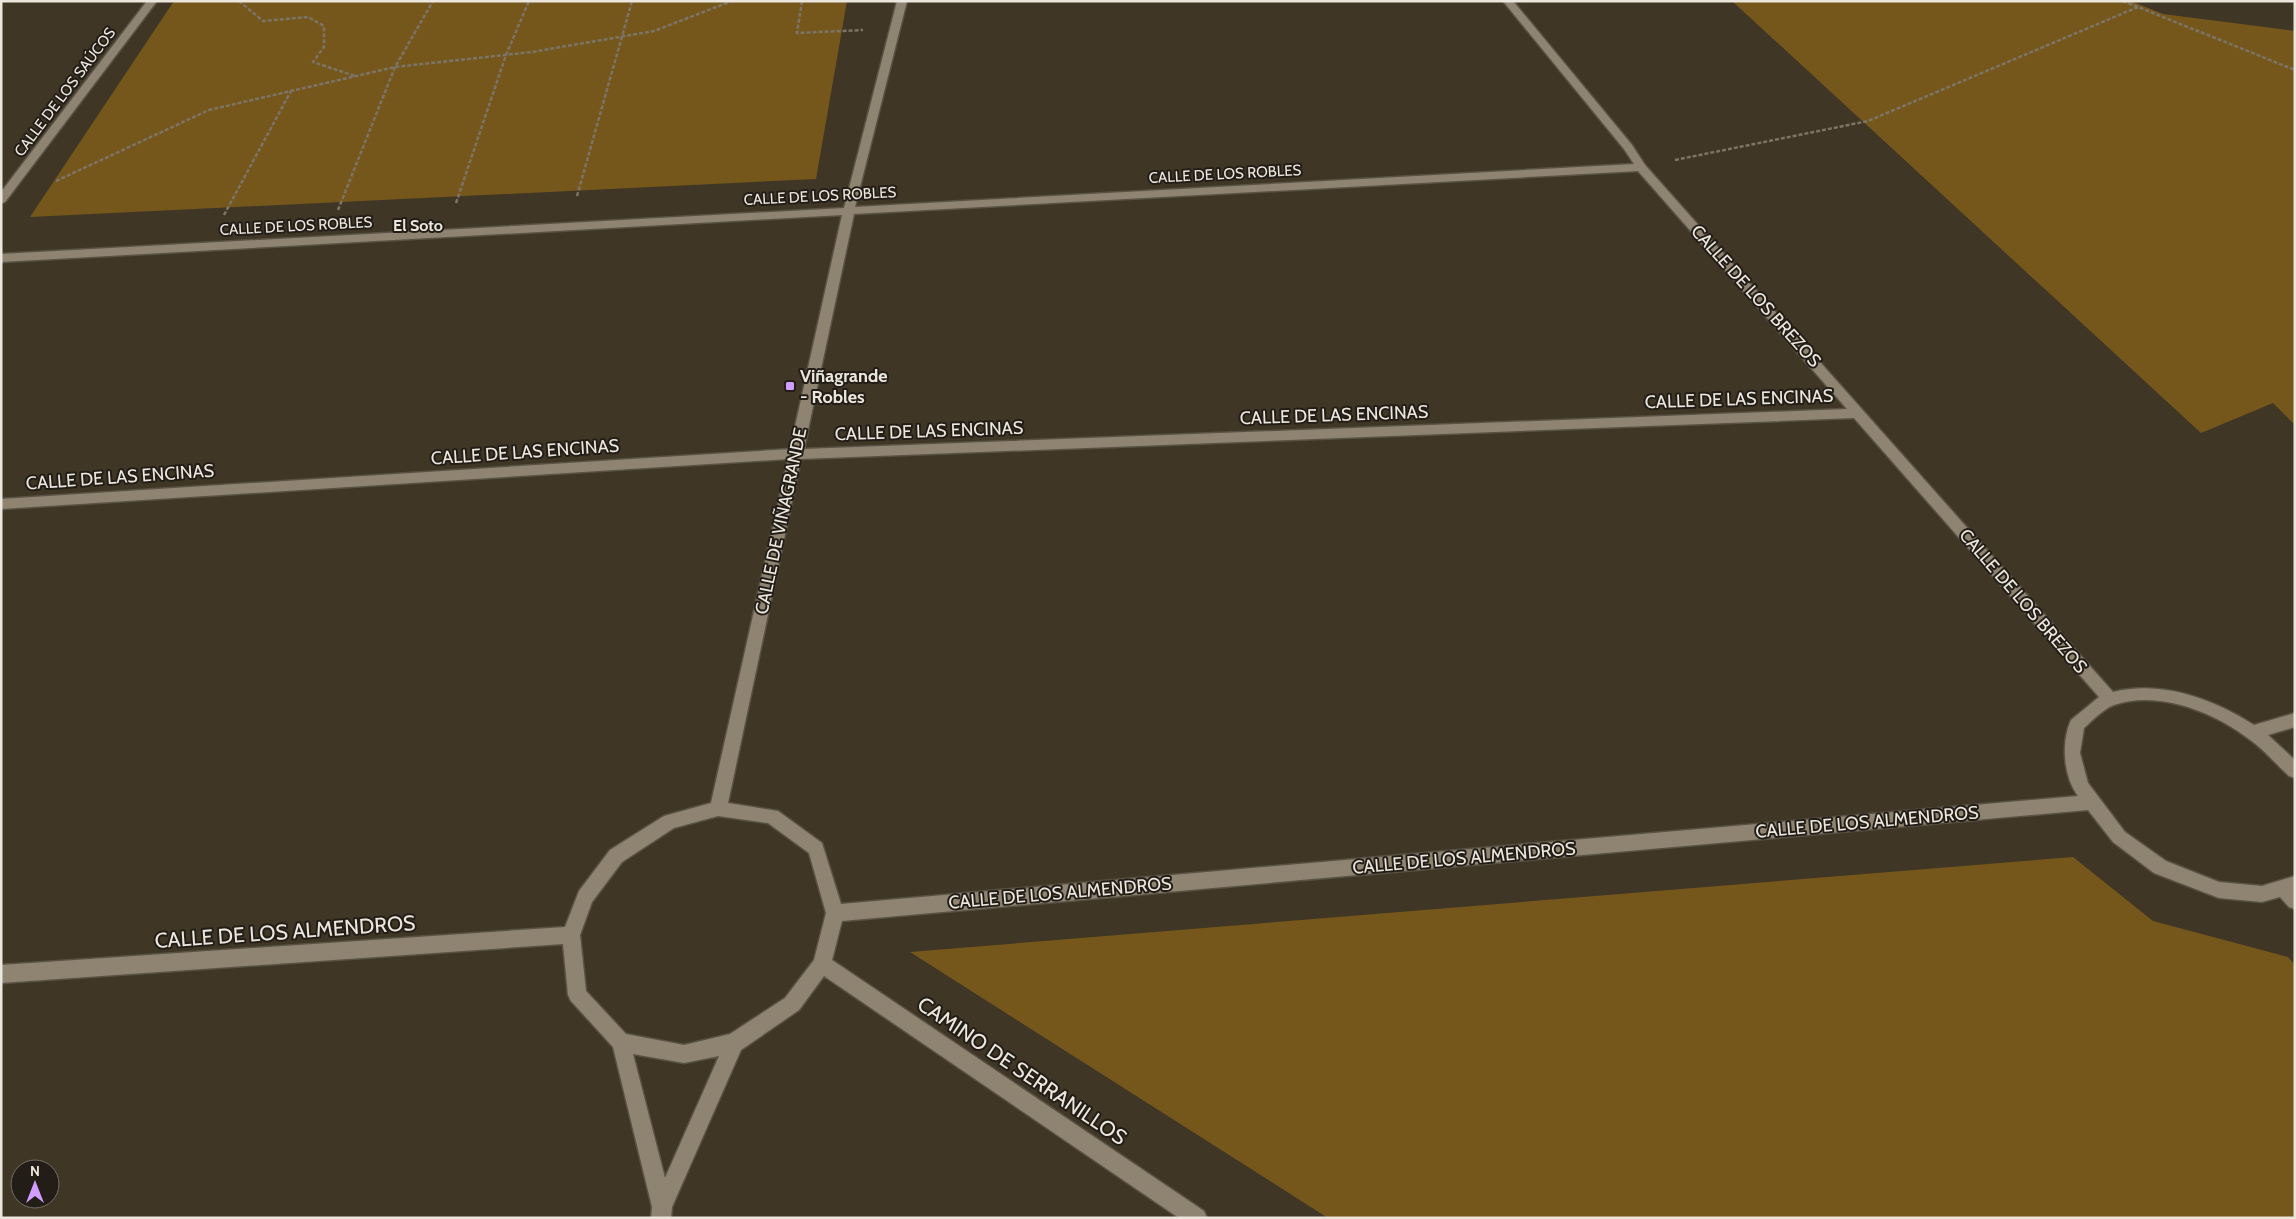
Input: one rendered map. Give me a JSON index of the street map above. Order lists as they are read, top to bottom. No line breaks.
{"streets":{"street":["CALLE DE LOS SAÚCOS","CALLE DE LOS ROBLES","CALLE DE LOS BREZOS","CALLE DE LAS ENCINAS","CALLE DE VIÑAGRANDE","CALLE DE LOS ALMENDROS","CAMINO DE SERRANILLOS"]},"crossings":[["CALLE DE LOS ROBLES","CALLE DE LOS BREZOS"],["CALLE DE LOS ROBLES","CALLE DE VIÑAGRANDE"],["CALLE DE LOS BREZOS","CALLE DE LAS ENCINAS"],["CALLE DE LAS ENCINAS","CALLE DE VIÑAGRANDE"]],"districts":["El Soto"],"places":{"transit":["Viñagrande - Robles"]},"north":"top"}
